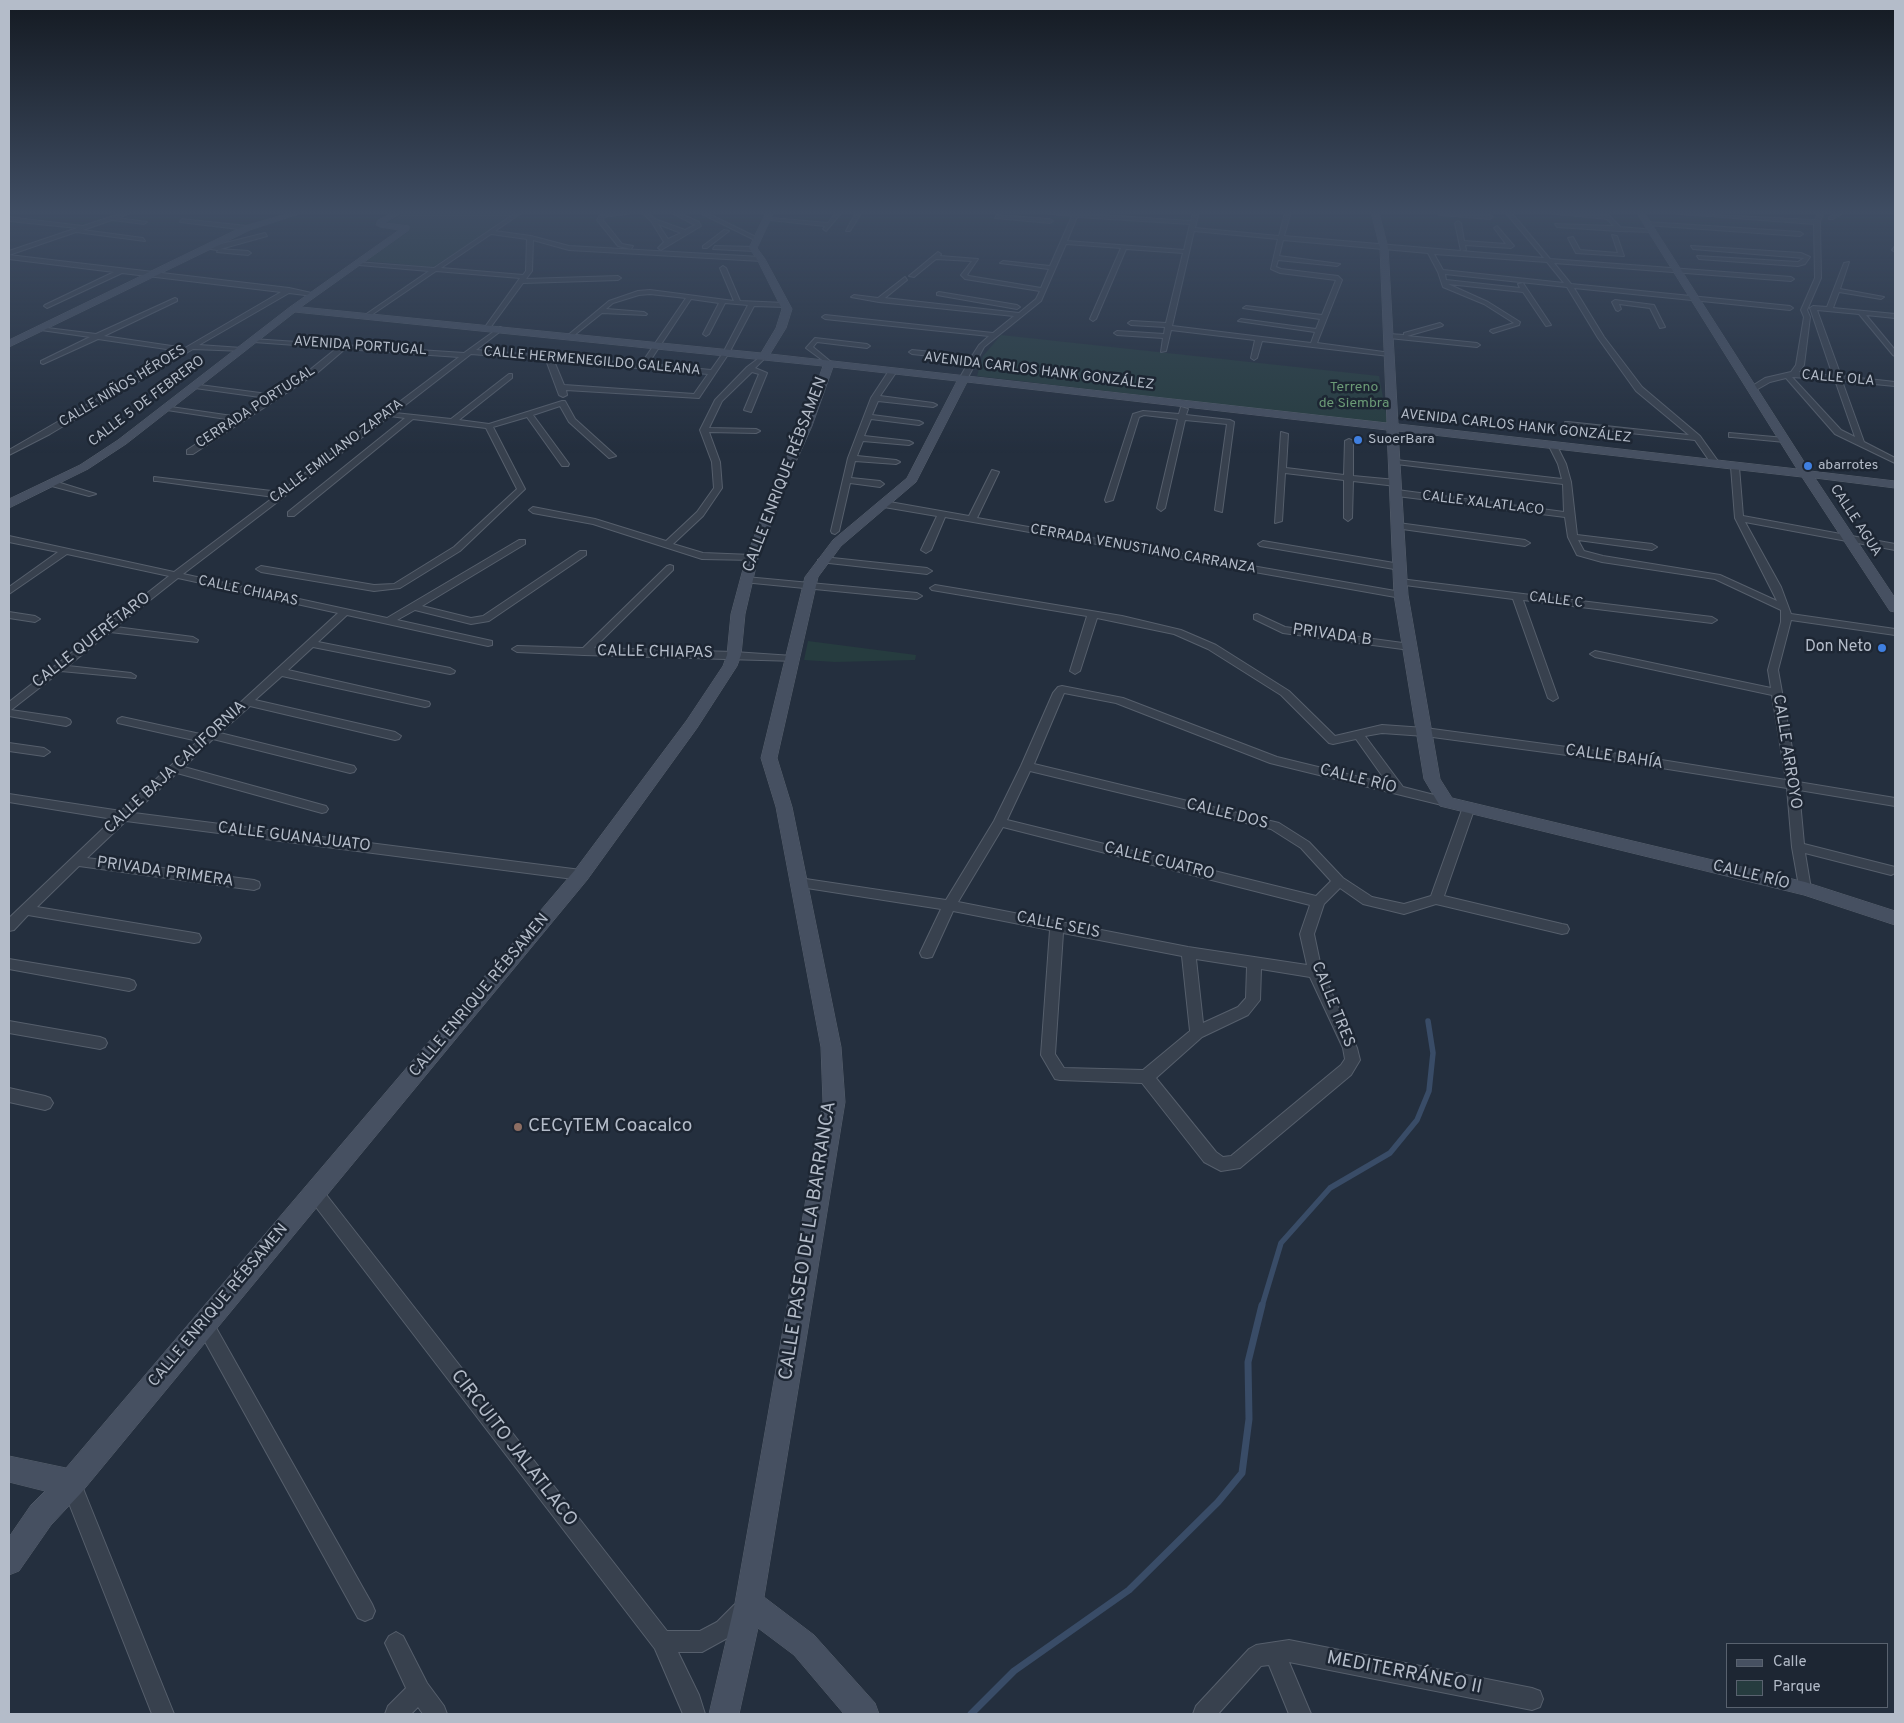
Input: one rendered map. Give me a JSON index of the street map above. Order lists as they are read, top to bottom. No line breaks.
{"streets":{"street":["AVENIDA PORTUGAL","CALLE HERMENEGILDO GALEANA","AVENIDA CARLOS HANK GONZÁLEZ","CALLE OLA","CALLE NIÑOS HÉROES","CALLE 5 DE FEBRERO","CERRADA PORTUGAL","CALLE EMILIANO ZAPATA","CALLE ENRIQUE RÉBSAMEN","CALLE XALATLACO","CALLE AGUA","CERRADA VENUSTIANO CARRANZA","CALLE CHIAPAS","CALLE C","PRIVADA B","CALLE QUERÉTARO","CALLE ARROYO","CALLE BAHÍA","CALLE BAJA CALIFORNIA","CALLE RÍO","CALLE DOS","CALLE GUANAJUATO","CALLE CUATRO","PRIVADA PRIMERA","CALLE SEIS","CALLE TRES","CALLE PASEO DE LA BARRANCA","CIRCUITO JALATLACO","MEDITERRÁNEO II"]},"crossings":[["AVENIDA PORTUGAL","CALLE HERMENEGILDO GALEANA"],["AVENIDA PORTUGAL","CALLE 5 DE FEBRERO"],["AVENIDA PORTUGAL","CERRADA PORTUGAL"],["AVENIDA PORTUGAL","CALLE EMILIANO ZAPATA"],["CALLE HERMENEGILDO GALEANA","CALLE EMILIANO ZAPATA"],["AVENIDA CARLOS HANK GONZÁLEZ","CALLE 5 DE FEBRERO"],["AVENIDA CARLOS HANK GONZÁLEZ","CALLE EMILIANO ZAPATA"],["AVENIDA CARLOS HANK GONZÁLEZ","CALLE ENRIQUE RÉBSAMEN"],["AVENIDA CARLOS HANK GONZÁLEZ","CALLE AGUA"],["AVENIDA CARLOS HANK GONZÁLEZ","CALLE PASEO DE LA BARRANCA"],["CALLE OLA","CALLE AGUA"],["CALLE EMILIANO ZAPATA","CALLE CHIAPAS"],["CALLE EMILIANO ZAPATA","CALLE QUERÉTARO"],["CALLE ENRIQUE RÉBSAMEN","CALLE CHIAPAS"],["CALLE ENRIQUE RÉBSAMEN","CALLE GUANAJUATO"],["CALLE ENRIQUE RÉBSAMEN","CIRCUITO JALATLACO"],["CERRADA VENUSTIANO CARRANZA","CALLE C"],["CERRADA VENUSTIANO CARRANZA","CALLE PASEO DE LA BARRANCA"],["CALLE CHIAPAS","CALLE QUERÉTARO"],["CALLE CHIAPAS","CALLE BAJA CALIFORNIA"],["CALLE CHIAPAS","CALLE PASEO DE LA BARRANCA"],["CALLE ARROYO","CALLE BAHÍA"],["CALLE ARROYO","CALLE RÍO"],["CALLE BAJA CALIFORNIA","CALLE GUANAJUATO"],["CALLE BAJA CALIFORNIA","PRIVADA PRIMERA"],["CALLE RÍO","CALLE DOS"],["CALLE RÍO","CALLE CUATRO"],["CALLE RÍO","CALLE SEIS"],["CALLE DOS","CALLE TRES"],["CALLE CUATRO","CALLE TRES"],["CALLE SEIS","CALLE TRES"],["CALLE SEIS","CALLE PASEO DE LA BARRANCA"]],"parks":["Terreno de Siembra"],"places":["SuoerBara","abarrotes","Don Neto","CECyTEM Coacalco"],"legend":["Calle","Parque"]}
